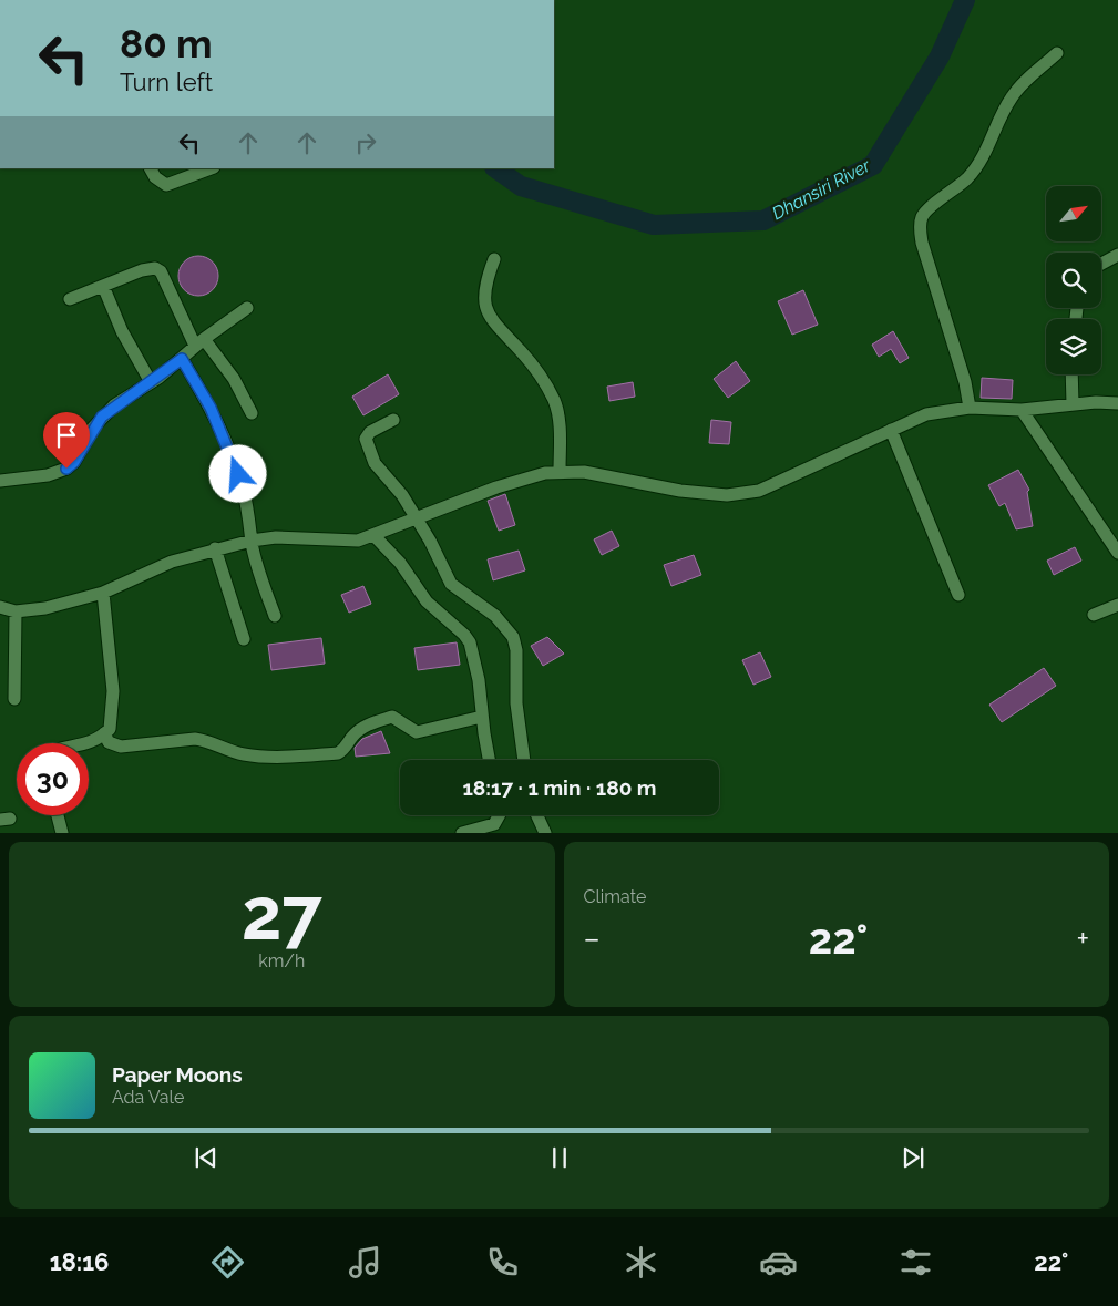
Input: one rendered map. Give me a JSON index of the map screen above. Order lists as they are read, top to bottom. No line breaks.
{"water":["Dhansiri River"],"north":"top right","page":{"turn":["80 m","Turn left"],"limit":"30","trip":"18:17 · 1 min · 180 m","tile":[["27","km/h"],"Climate"],"heat":["−","22°","+"],"song":["Paper Moons","Ada Vale"],"tabs":["18:16","22°"]}}
